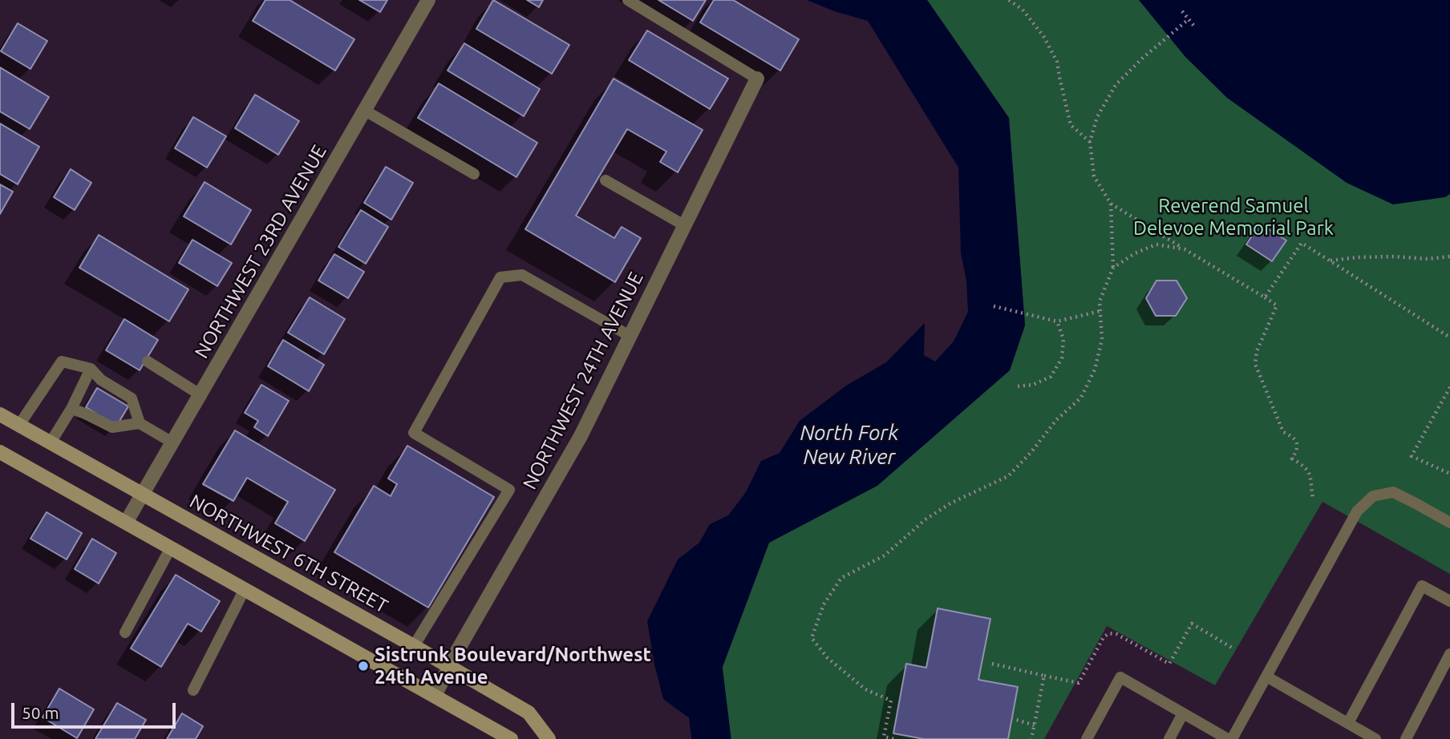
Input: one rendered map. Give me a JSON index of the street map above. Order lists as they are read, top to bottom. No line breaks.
{"streets":{"street":["NORTHWEST 23RD AVENUE","NORTHWEST 24TH AVENUE","NORTHWEST 6TH STREET"]},"crossings":[["NORTHWEST 23RD AVENUE","NORTHWEST 6TH STREET"],["NORTHWEST 24TH AVENUE","NORTHWEST 6TH STREET"]],"water":["North Fork New River"],"parks":["Reverend Samuel Delevoe Memorial Park"],"places":["Sistrunk Boulevard/Northwest 24th Avenue"],"scale_bar":"50 m"}
